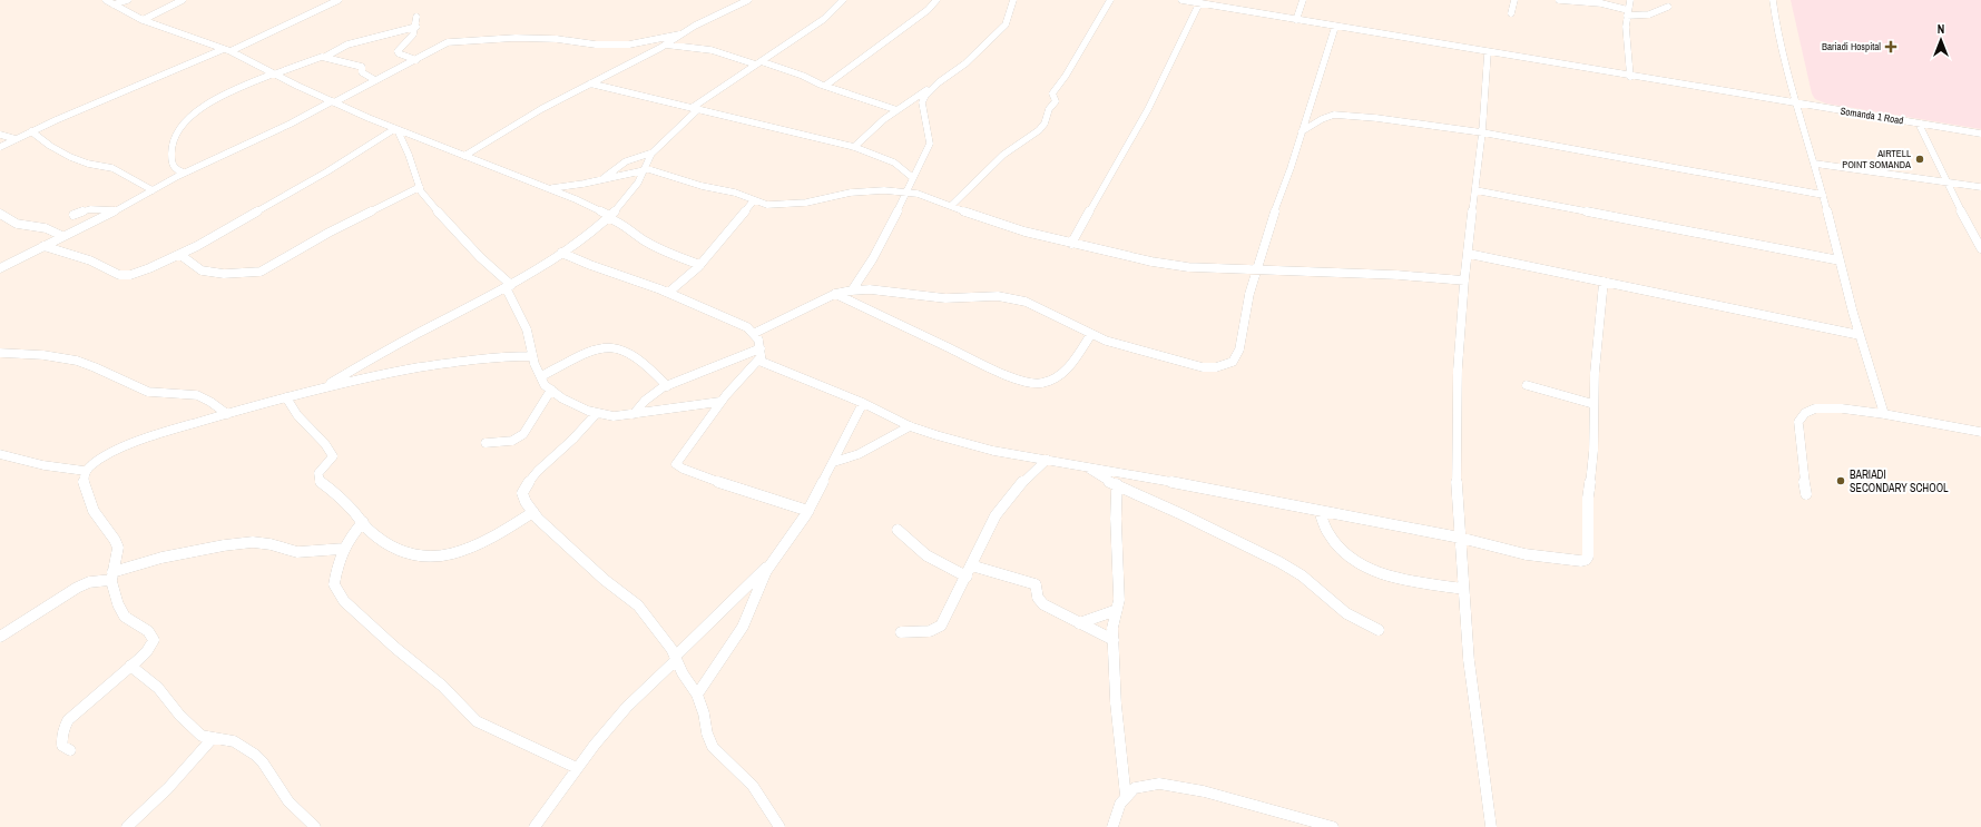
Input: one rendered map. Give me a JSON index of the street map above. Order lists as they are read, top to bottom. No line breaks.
{"streets":{"street":["Somanda 1 Road"]},"places":{"health":["Bariadi Hospital"],"other":["AIRTELL POINT SOMANDA","BARIADI SECONDARY SCHOOL"]},"north":"top"}
